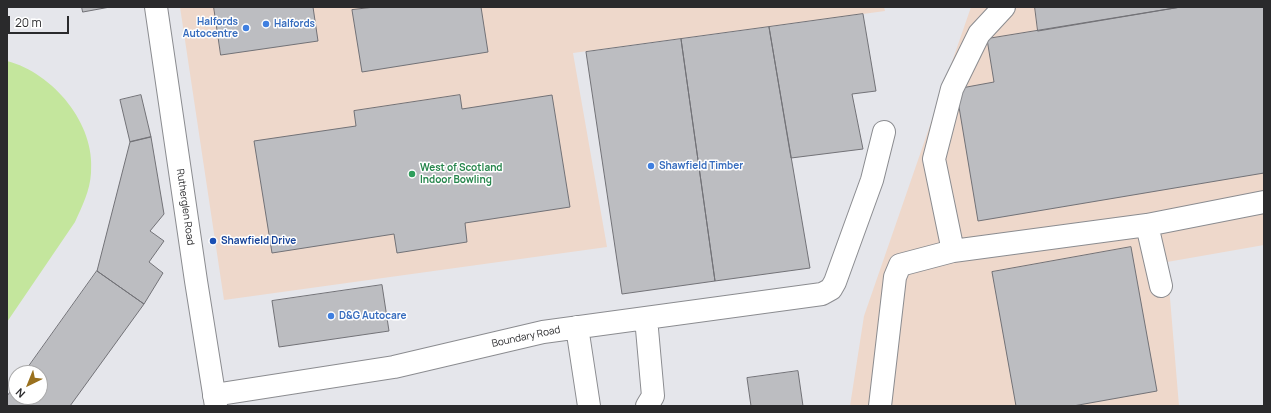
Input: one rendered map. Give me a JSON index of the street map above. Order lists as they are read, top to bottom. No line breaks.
{"streets":{"street":["Rutherglen Road","Boundary Road"]},"crossings":[["Rutherglen Road","Boundary Road"]],"places":["Halfords","Halfords Autocentre","Shawfield Timber","West of Scotland Indoor Bowling","Shawfield Drive","D&G Autocare"],"scale_bar":"20 m","north":"bottom left"}
